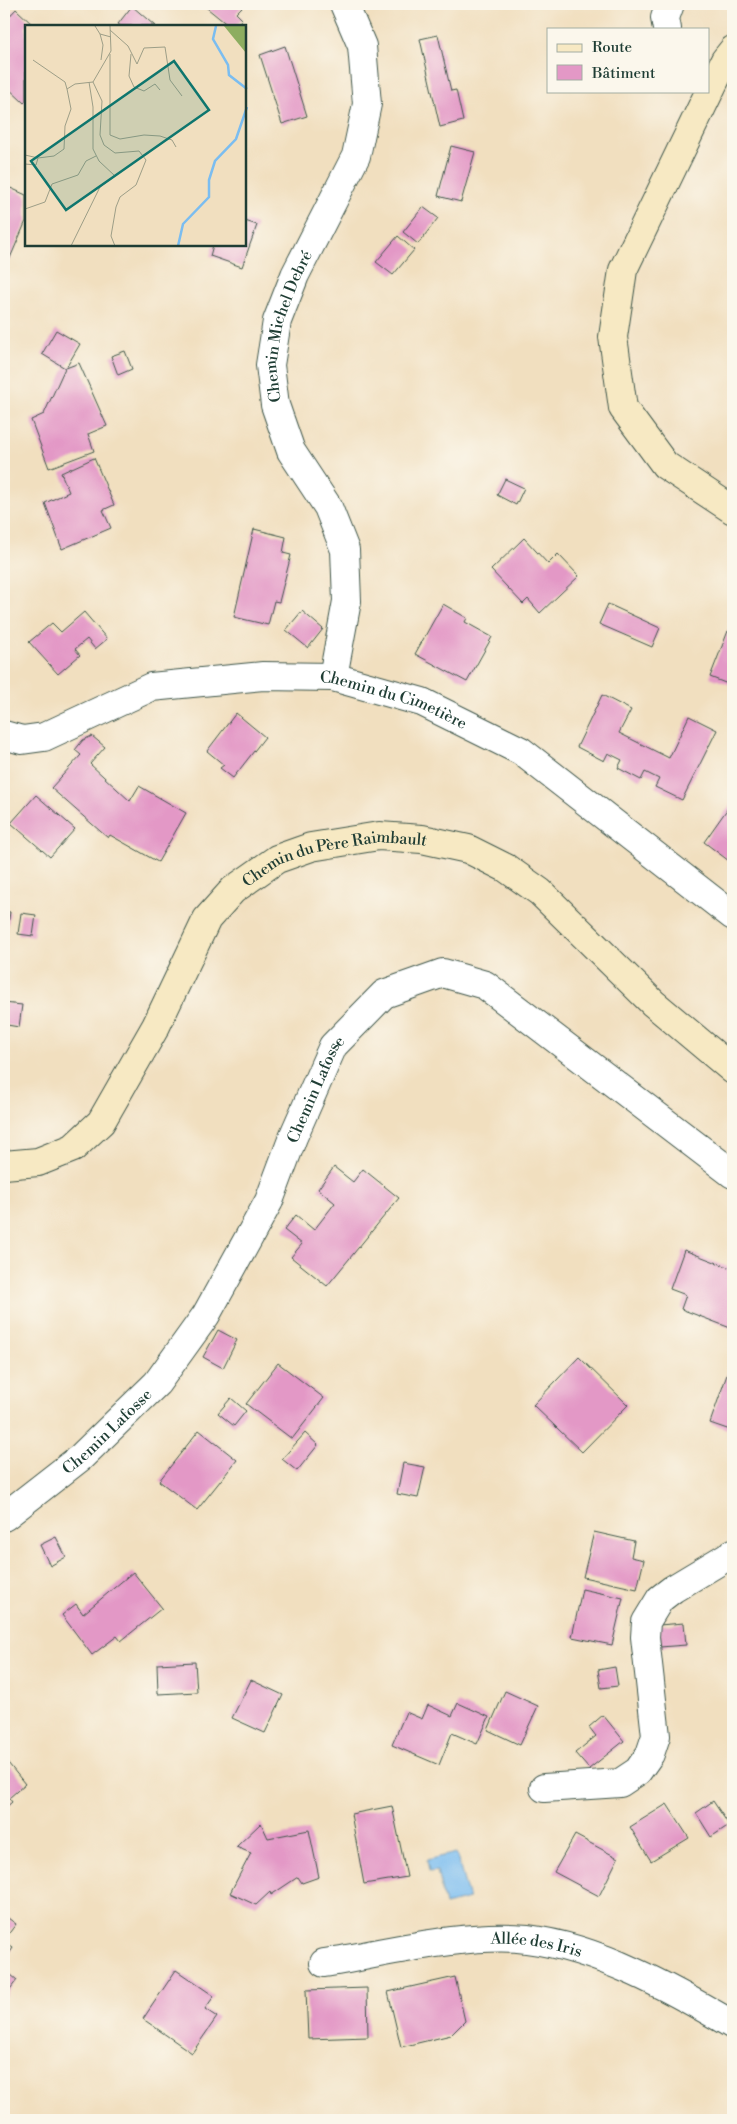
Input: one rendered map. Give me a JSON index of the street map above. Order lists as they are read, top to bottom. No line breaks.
{"streets":{"street":["Chemin Michel Debré","Chemin du Cimetière","Chemin du Père Raimbault","Chemin Lafosse","Allée des Iris"]},"crossings":[["Chemin Michel Debré","Chemin du Cimetière"]],"legend":["Route","Bâtiment"]}
